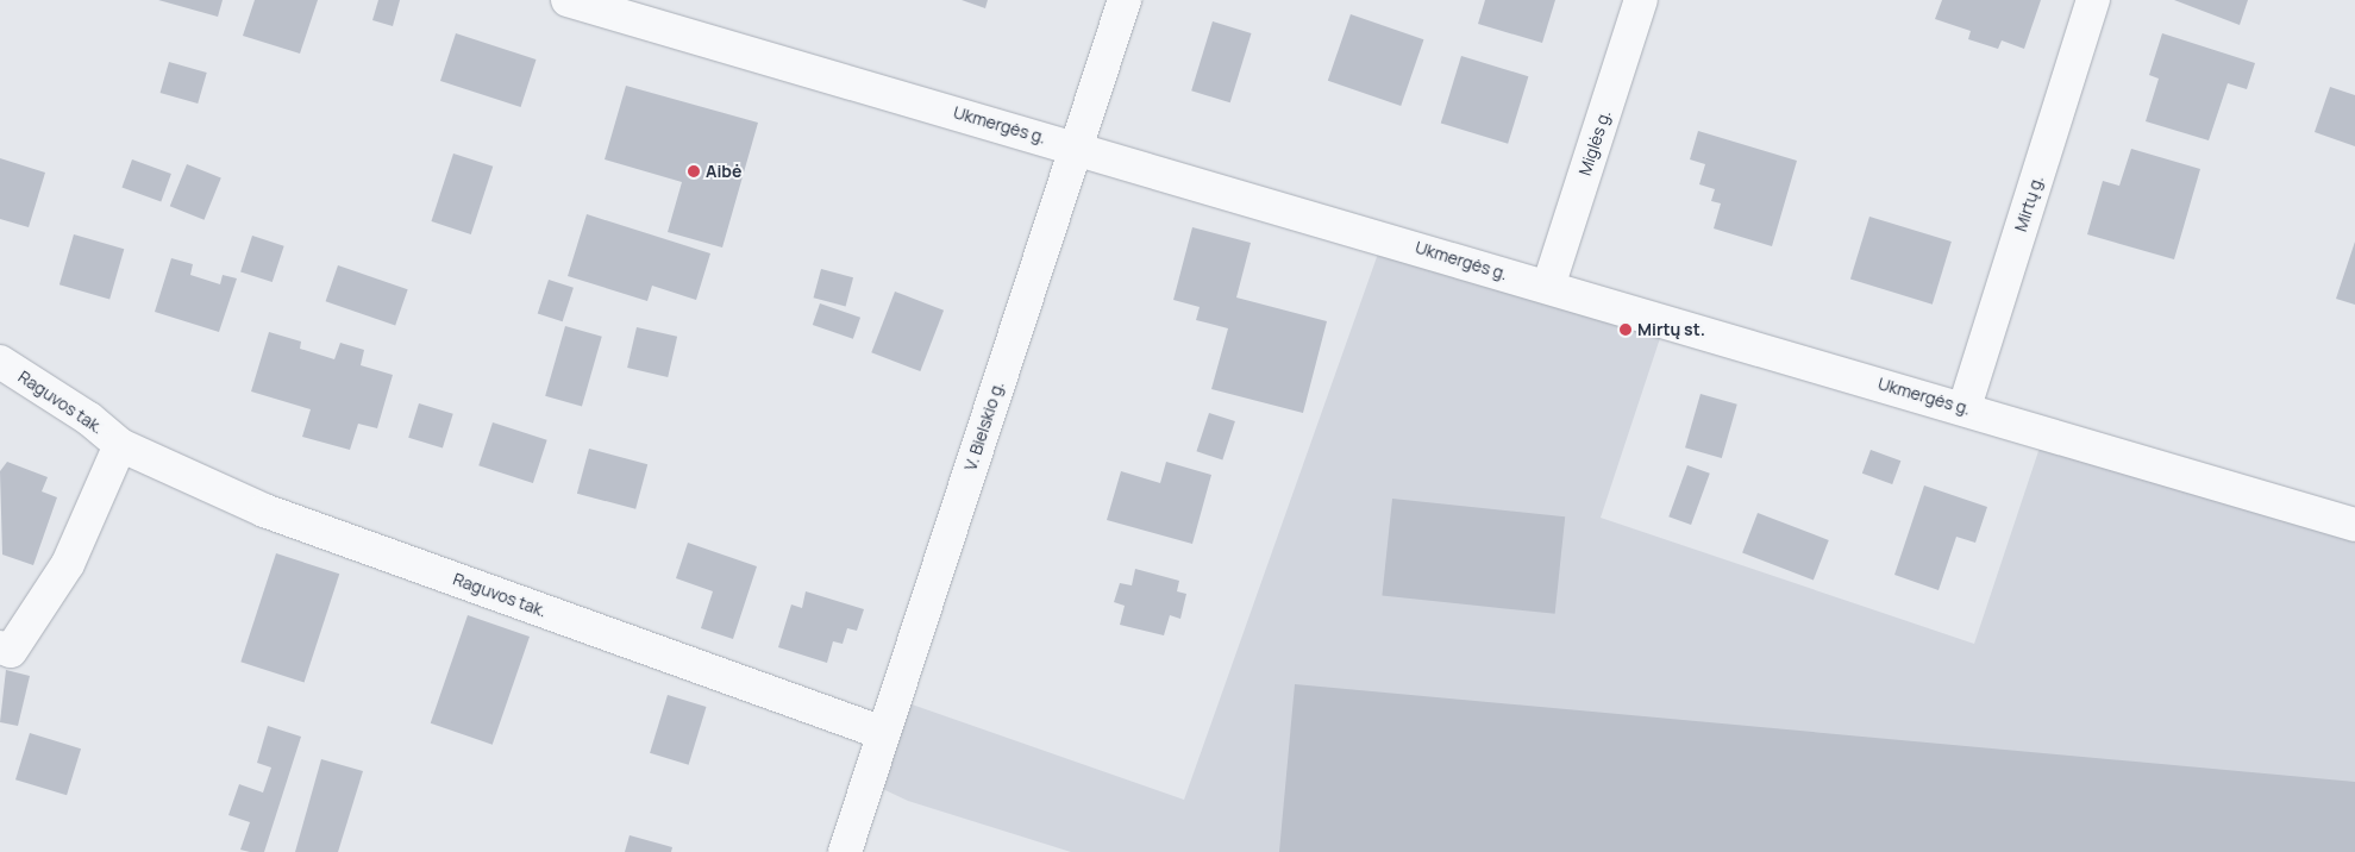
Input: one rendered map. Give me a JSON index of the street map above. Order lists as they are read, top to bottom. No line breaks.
{"streets":{"street":["Ukmergės g.","Miglės g.","Mirtų g.","Raguvos tak.","V. Bielskio g."]},"crossings":[["Ukmergės g.","Miglės g."],["Ukmergės g.","Mirtų g."],["Ukmergės g.","V. Bielskio g."],["Raguvos tak.","V. Bielskio g."]],"places":["Aibė","Mirtų st."]}
